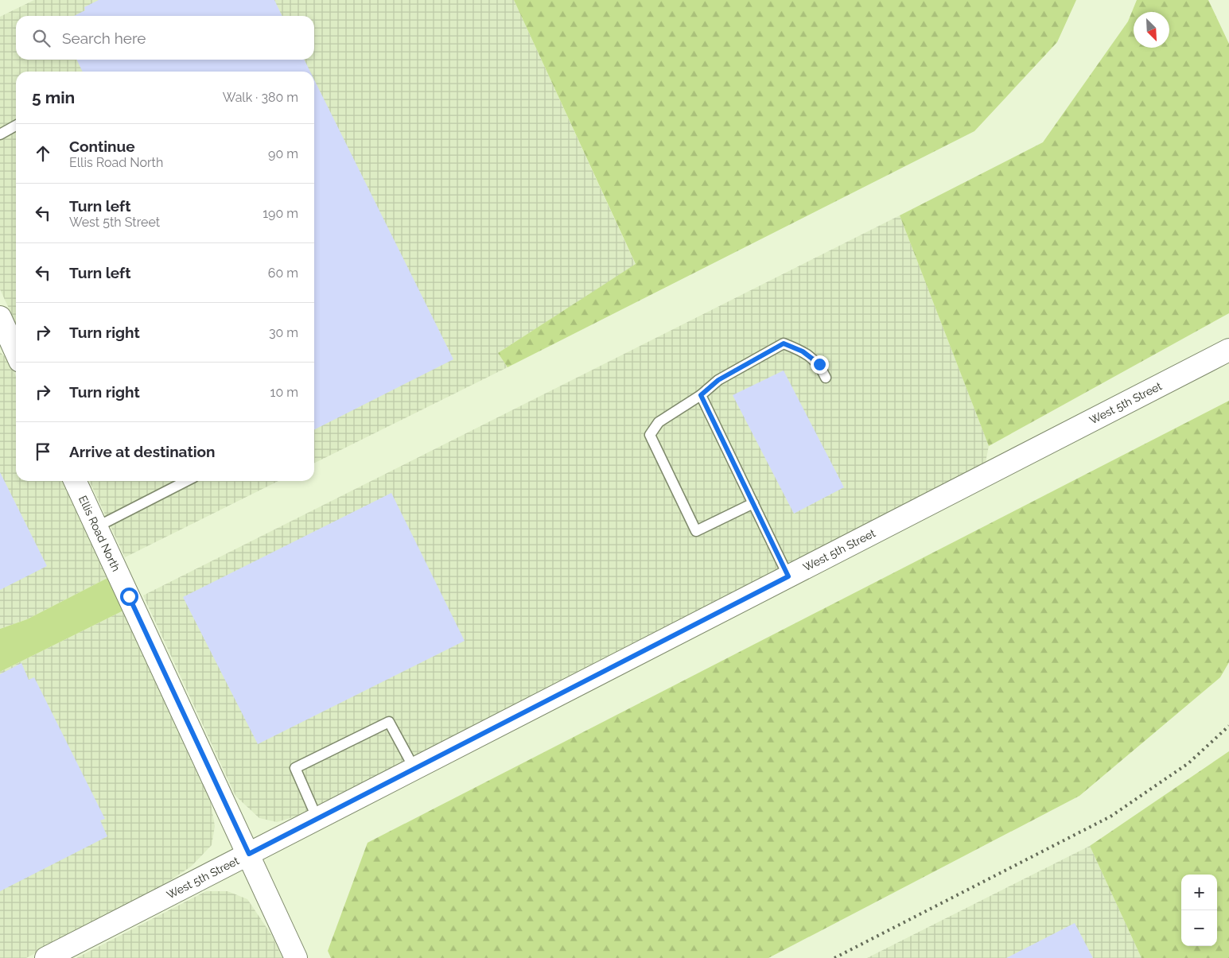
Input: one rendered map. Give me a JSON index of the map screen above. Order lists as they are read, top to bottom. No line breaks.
{"streets":{"street":["West 5th Street","Ellis Road North"]},"crossings":[["West 5th Street","Ellis Road North"]],"north":"bottom right","page":{"search":"Search here","heading":["5 min","Walk · 380 m"],"list":[["Continue","Ellis Road North","90 m"],["Turn left","West 5th Street","190 m"],["Turn left","60 m"],["Turn right","30 m"],["Turn right","10 m"],"Arrive at destination"],"map_buttons":["+","−"]}}
